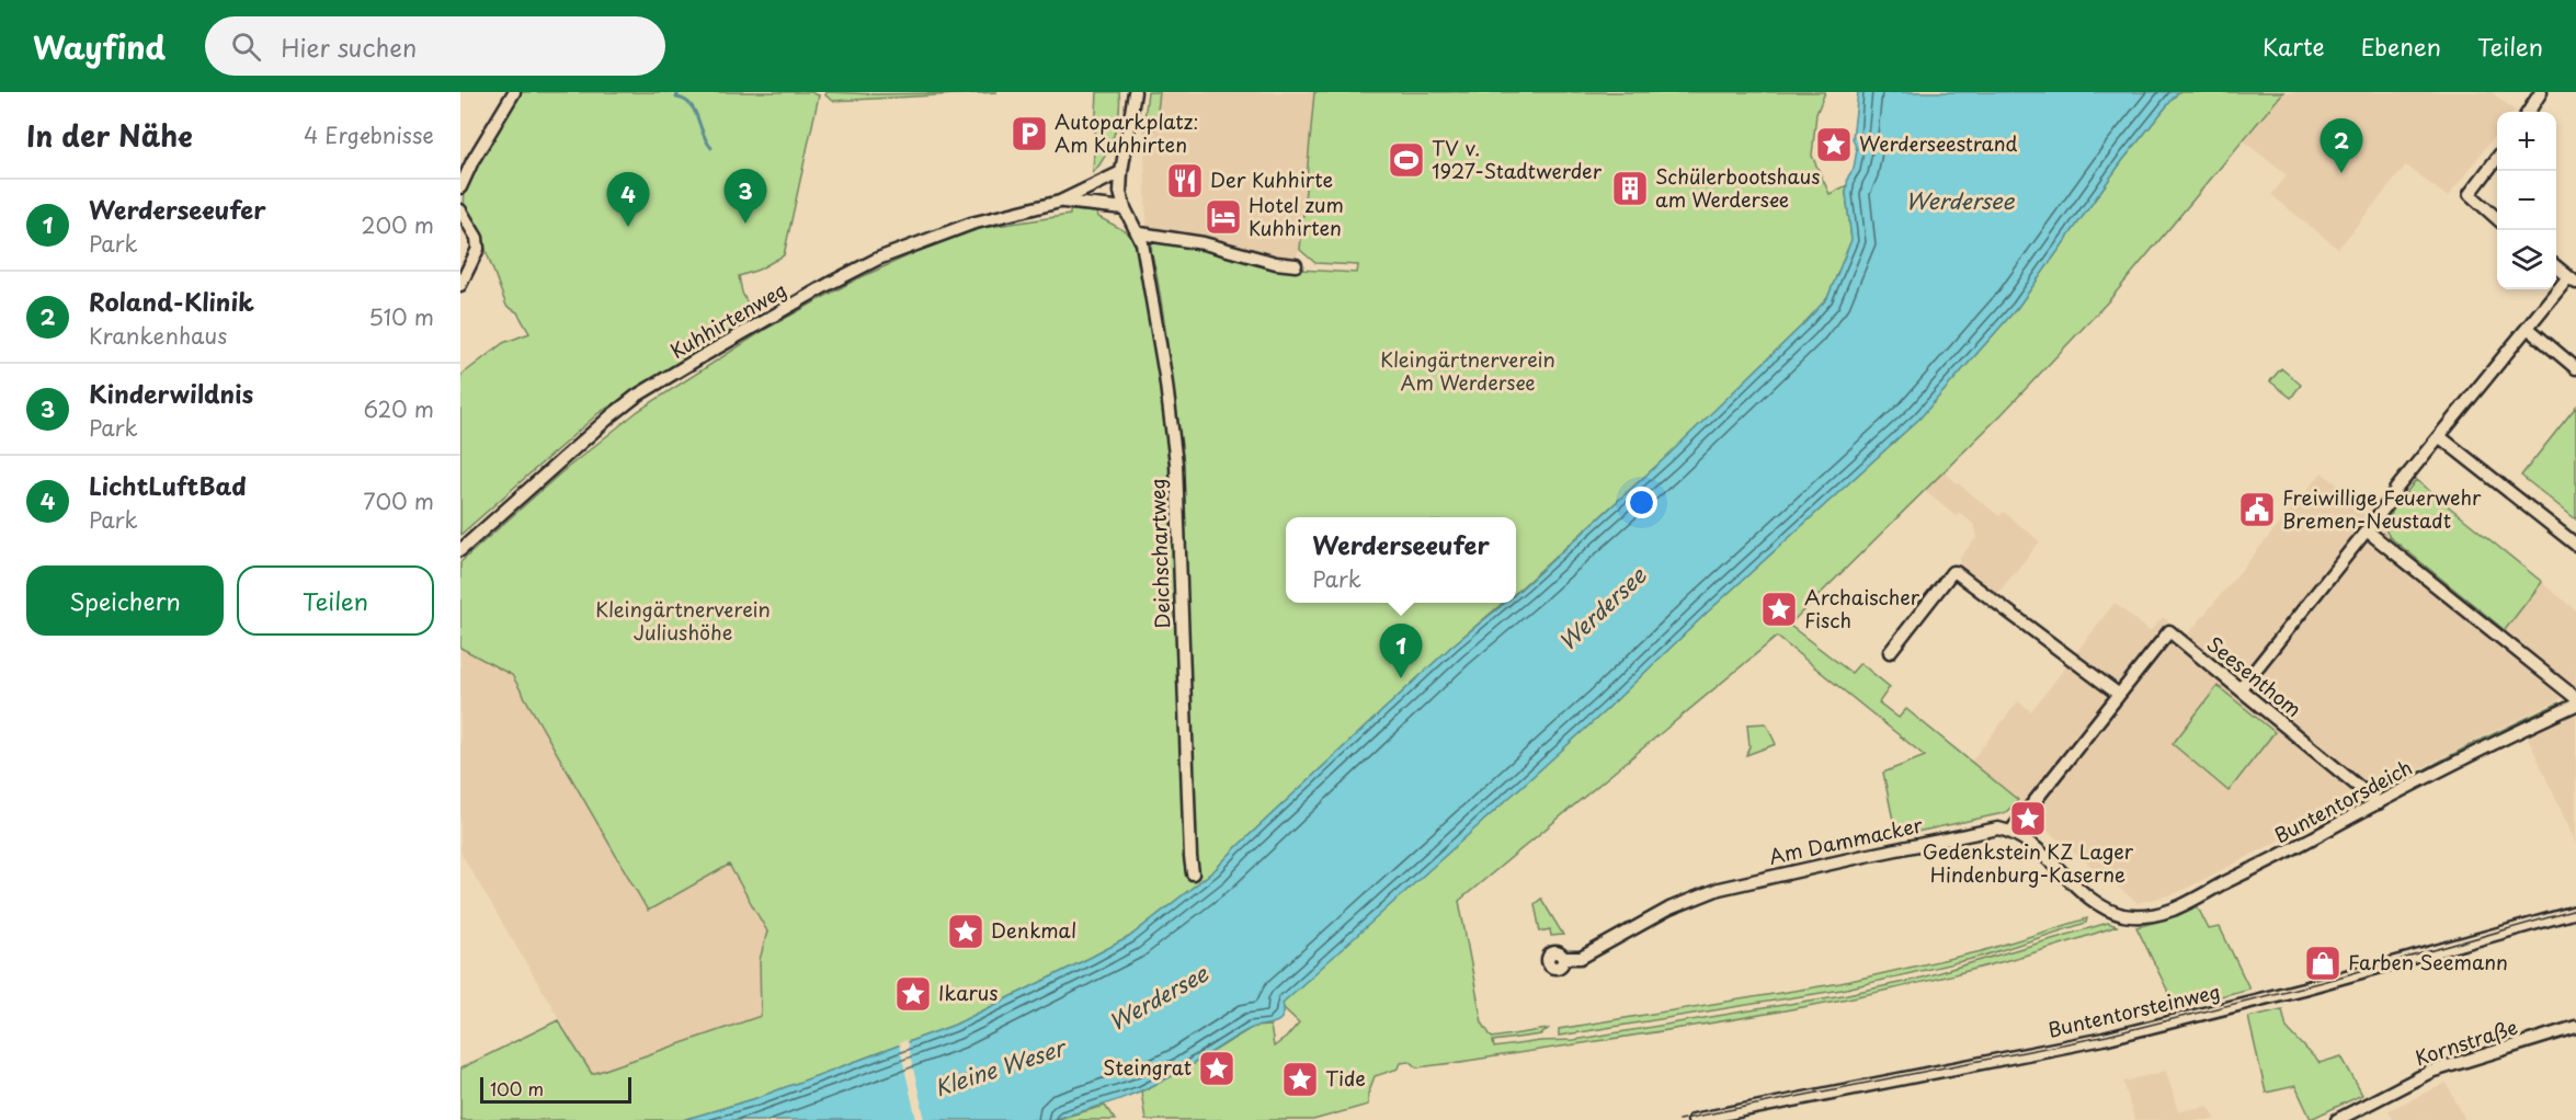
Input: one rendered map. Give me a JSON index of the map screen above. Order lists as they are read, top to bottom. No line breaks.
{"streets":{"street":["Kuhhirtenweg","Deichschartweg","Seesenthom","Buntentorsdeich","Am Dammacker","Buntentorsteinweg","Kornstraße"]},"crossings":[["Seesenthom","Buntentorsdeich"],["Buntentorsdeich","Am Dammacker"]],"water":["Werdersee","Kleine Weser"],"parks":["Kleingärtnerverein Am Werdersee","Kleingärtnerverein Juliushöhe"],"places":{"parking":["Autoparkplatz: Am Kuhhirten"],"place":["Werderseestrand","Archaischer Fisch","Gedenkstein KZ Lager Hindenburg-Kaserne","Denkmal","Ikarus","Steingrat","Tide"],"sports":["TV v. 1927-Stadtwerder"],"restaurant":["Der Kuhhirte"],"building":["Schülerbootshaus am Werdersee"],"hotel":["Hotel zum Kuhhirten"],"public building":["Freiwillige Feuerwehr Bremen-Neustadt"],"shop":["Farben Seemann"]},"scale_bar":"100 m","page":{"header":"Wayfind","search":"Hier suchen","nav":["Karte","Ebenen","Teilen"],"heading":["In der Nähe","4 Ergebnisse"],"map_buttons":["+","−"],"pins":["2","3","4","1"],"list":[{"mark":"1","name":"Werderseeufer","note":"Park","value":"200 m"},{"mark":"2","name":"Roland-Klinik","note":"Krankenhaus","value":"510 m"},{"mark":"3","name":"Kinderwildnis","note":"Park","value":"620 m"},{"mark":"4","name":"LichtLuftBad","note":"Park","value":"700 m"}],"popup":["Werderseeufer","Park"],"buttons":["Speichern","Teilen"],"scale":"100 m"}}
